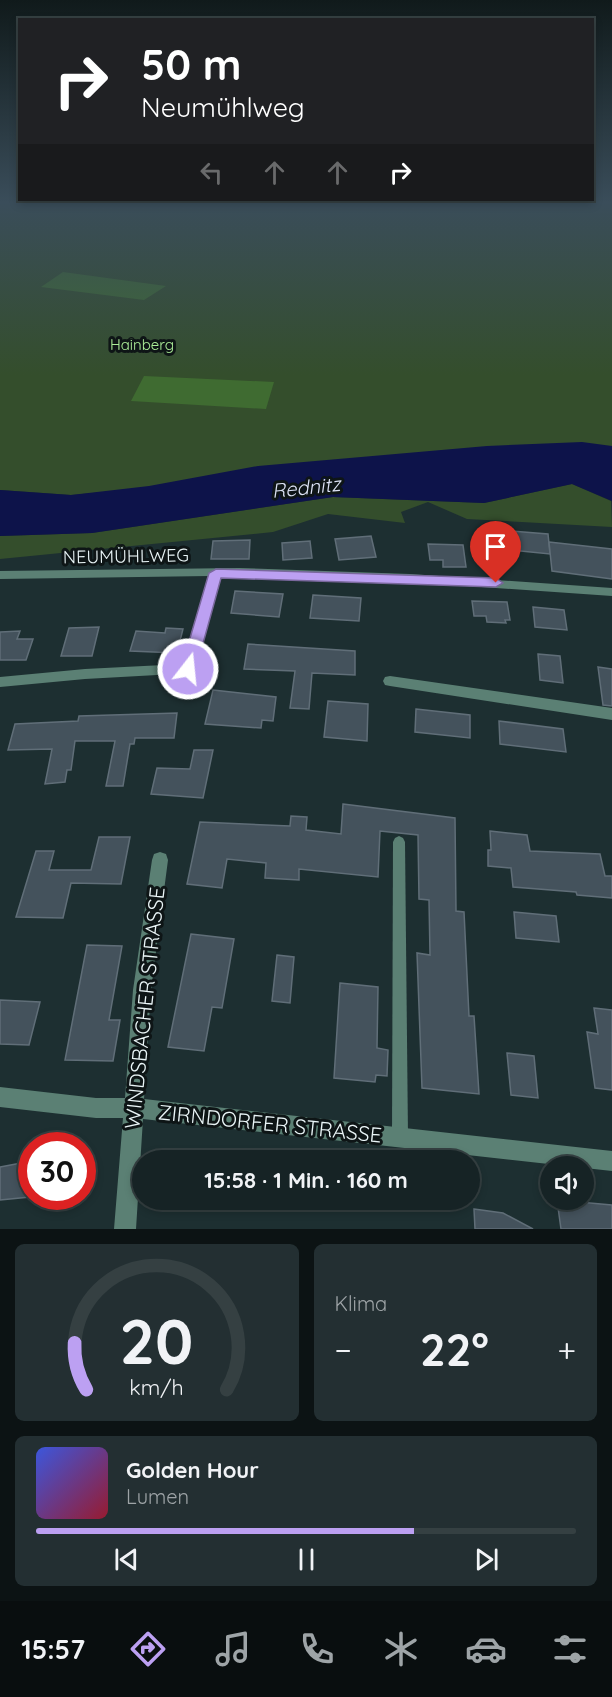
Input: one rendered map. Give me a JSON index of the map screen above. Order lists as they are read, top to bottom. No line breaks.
{"streets":{"street":["NEUMÜHLWEG","WINDSBACHER STRASSE","ZIRNDORFER STRASSE"]},"crossings":[["WINDSBACHER STRASSE","ZIRNDORFER STRASSE"]],"water":["Rednitz"],"parks":["Hainberg"],"page":{"turn":["50 m","Neumühlweg"],"limit":"30","trip":"15:58 · 1 Min. · 160 m","tile":"Klima","heat":["−","22°","+"],"song":["Golden Hour","Lumen"],"tabs":"15:57","gauge":["20","km/h"]}}
